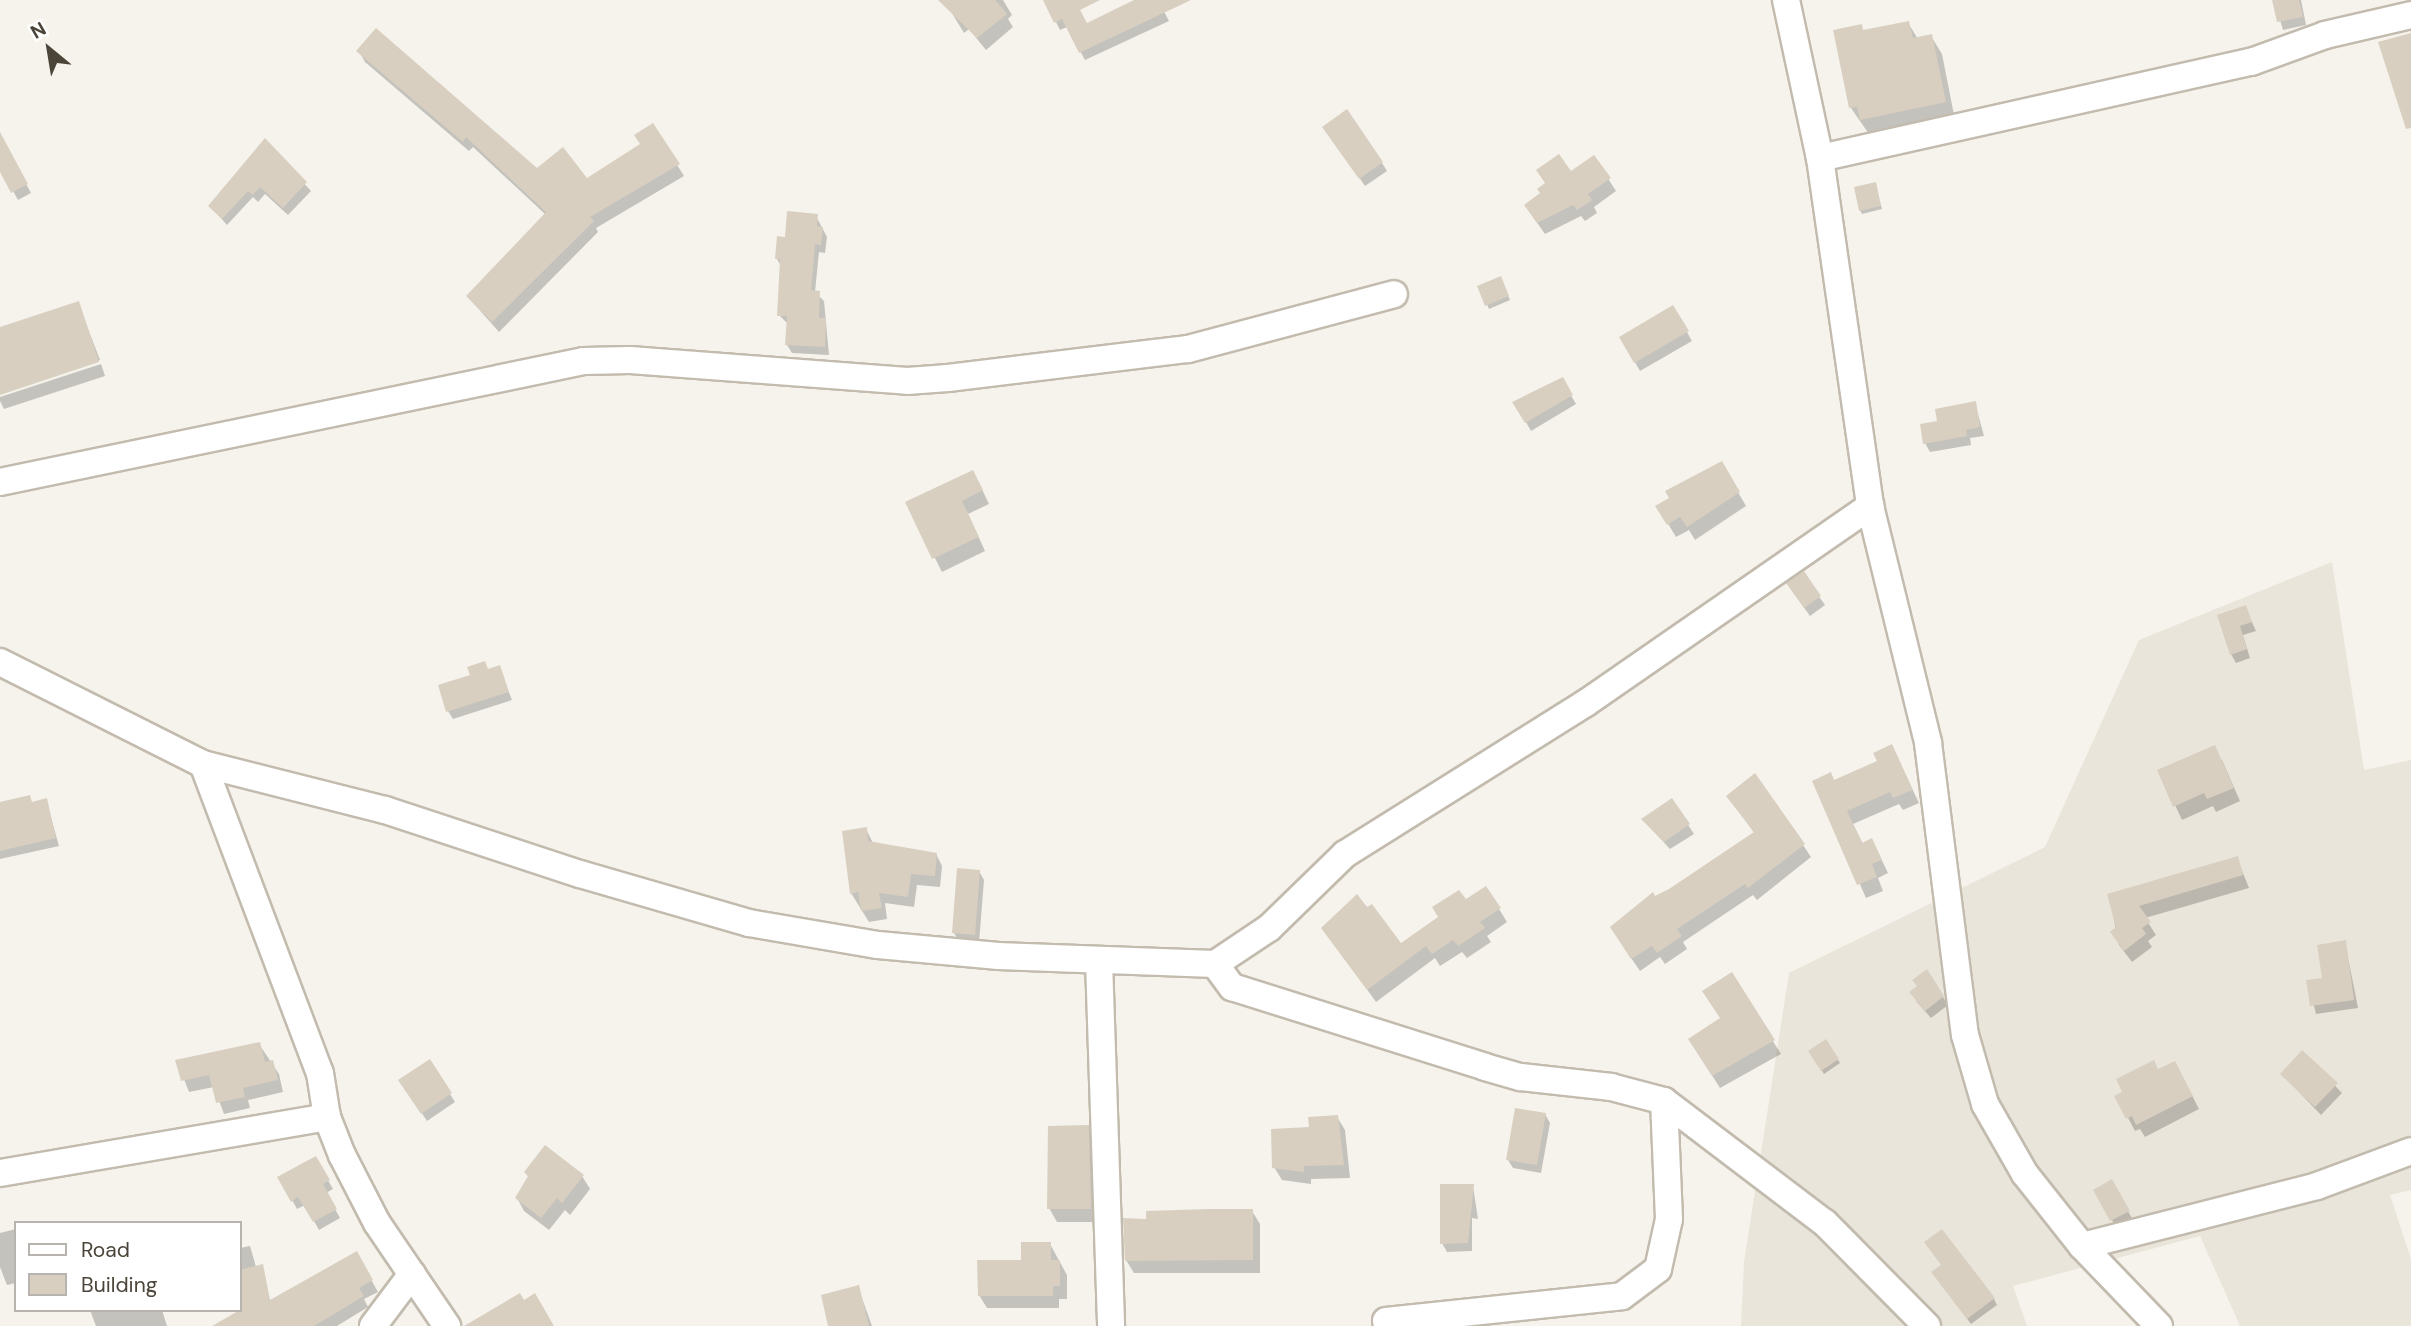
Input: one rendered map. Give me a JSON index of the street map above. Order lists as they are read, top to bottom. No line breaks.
{"legend":["Road","Building"],"north":"top left"}
